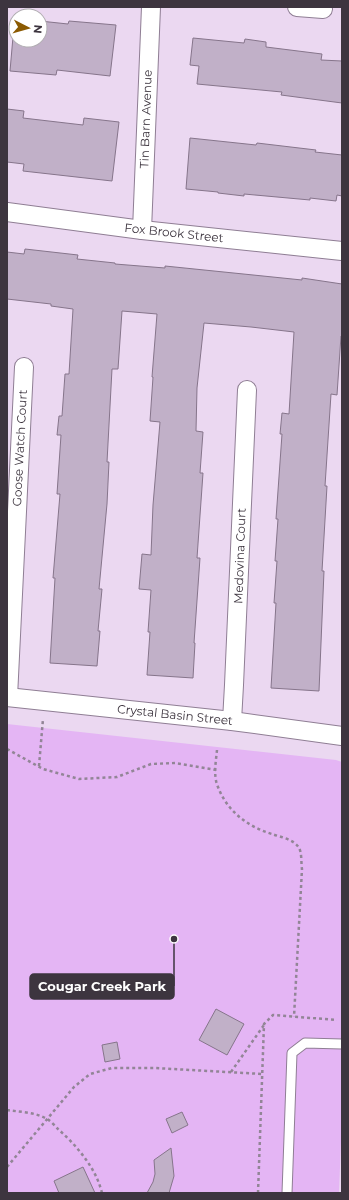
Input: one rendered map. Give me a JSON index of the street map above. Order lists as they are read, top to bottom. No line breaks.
{"streets":{"street":["Tin Barn Avenue","Fox Brook Street","Goose Watch Court","Medovina Court","Crystal Basin Street"]},"crossings":[["Tin Barn Avenue","Fox Brook Street"],["Goose Watch Court","Crystal Basin Street"],["Medovina Court","Crystal Basin Street"]],"places":["Cougar Creek Park"],"north":"right"}
